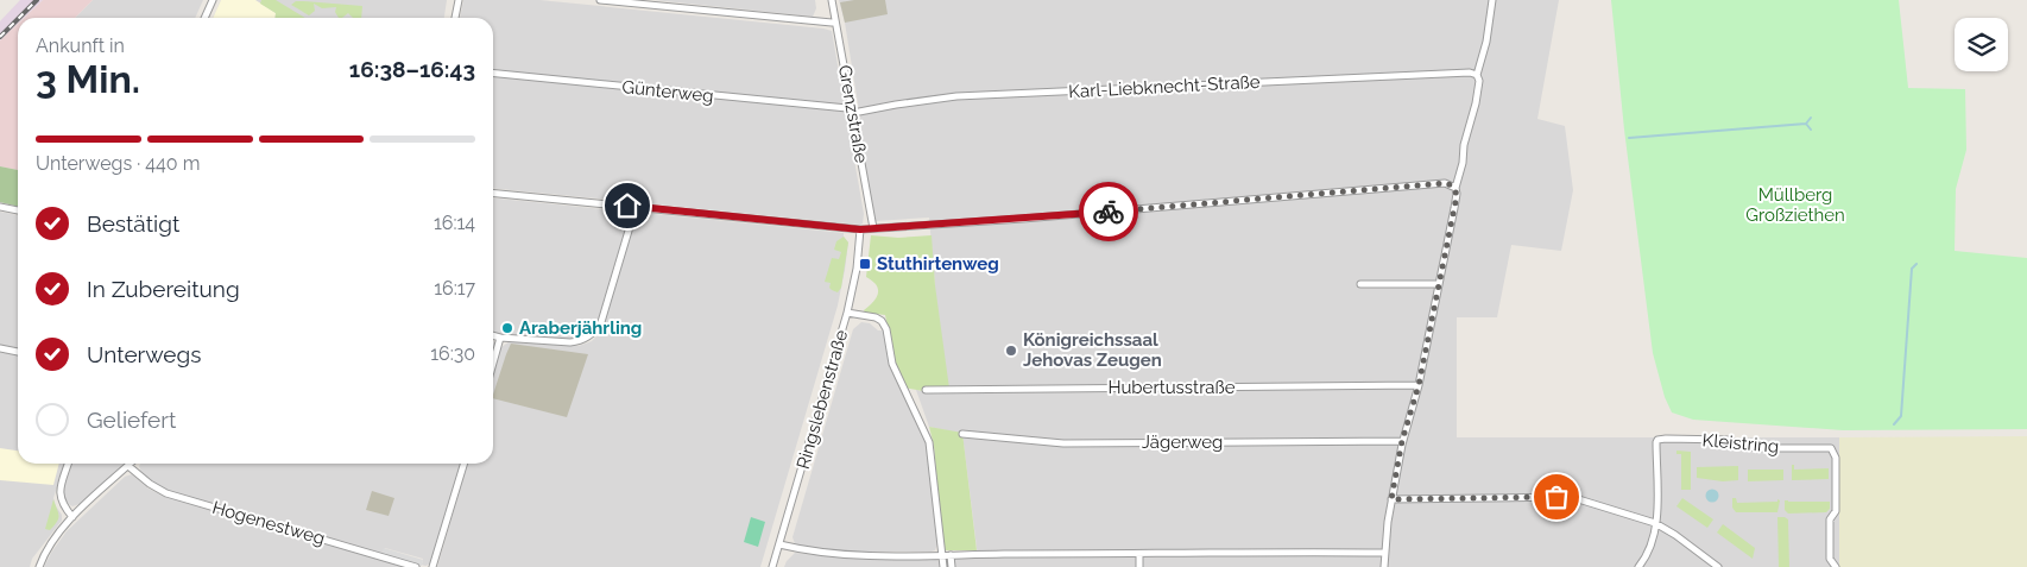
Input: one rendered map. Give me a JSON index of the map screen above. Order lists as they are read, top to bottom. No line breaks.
{"streets":{"street":["Karl-Liebknecht-Straße","Günterweg","Grenzstraße","Hubertusstraße","Ringslebenstraße","Jägerweg","Kleistring","Hogenestweg"]},"crossings":[["Karl-Liebknecht-Straße","Günterweg"],["Karl-Liebknecht-Straße","Grenzstraße"],["Günterweg","Grenzstraße"]],"parks":["Müllberg Großziethen"],"places":{"transit":["Stuthirtenweg"],"other":["Araberjährling","Königreichssaal Jehovas Zeugen"]},"page":{"heading":["3 Min.","Ankunft in","16:38–16:43"],"bar":"Unterwegs · 440 m","list":[["Bestätigt","16:14"],["In Zubereitung","16:17"],["Unterwegs","16:30"],"Geliefert"]}}
